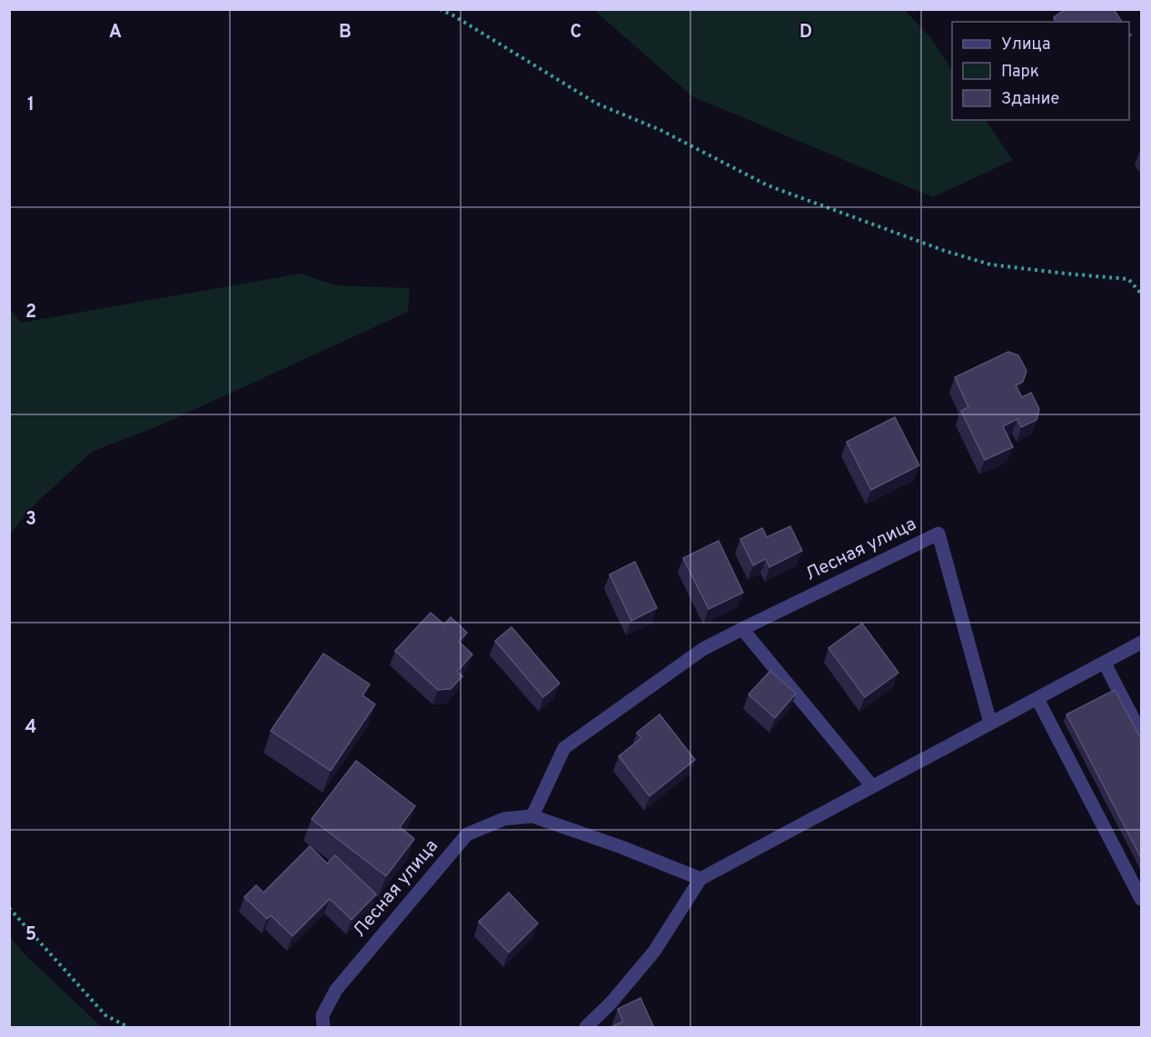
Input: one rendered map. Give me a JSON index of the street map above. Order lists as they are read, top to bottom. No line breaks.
{"streets":{"street":["Лесная улица"]},"legend":["Улица","Парк","Здание"],"grid":{"columns":["A","B","C","D"],"rows":["1","2","3","4","5"]}}
